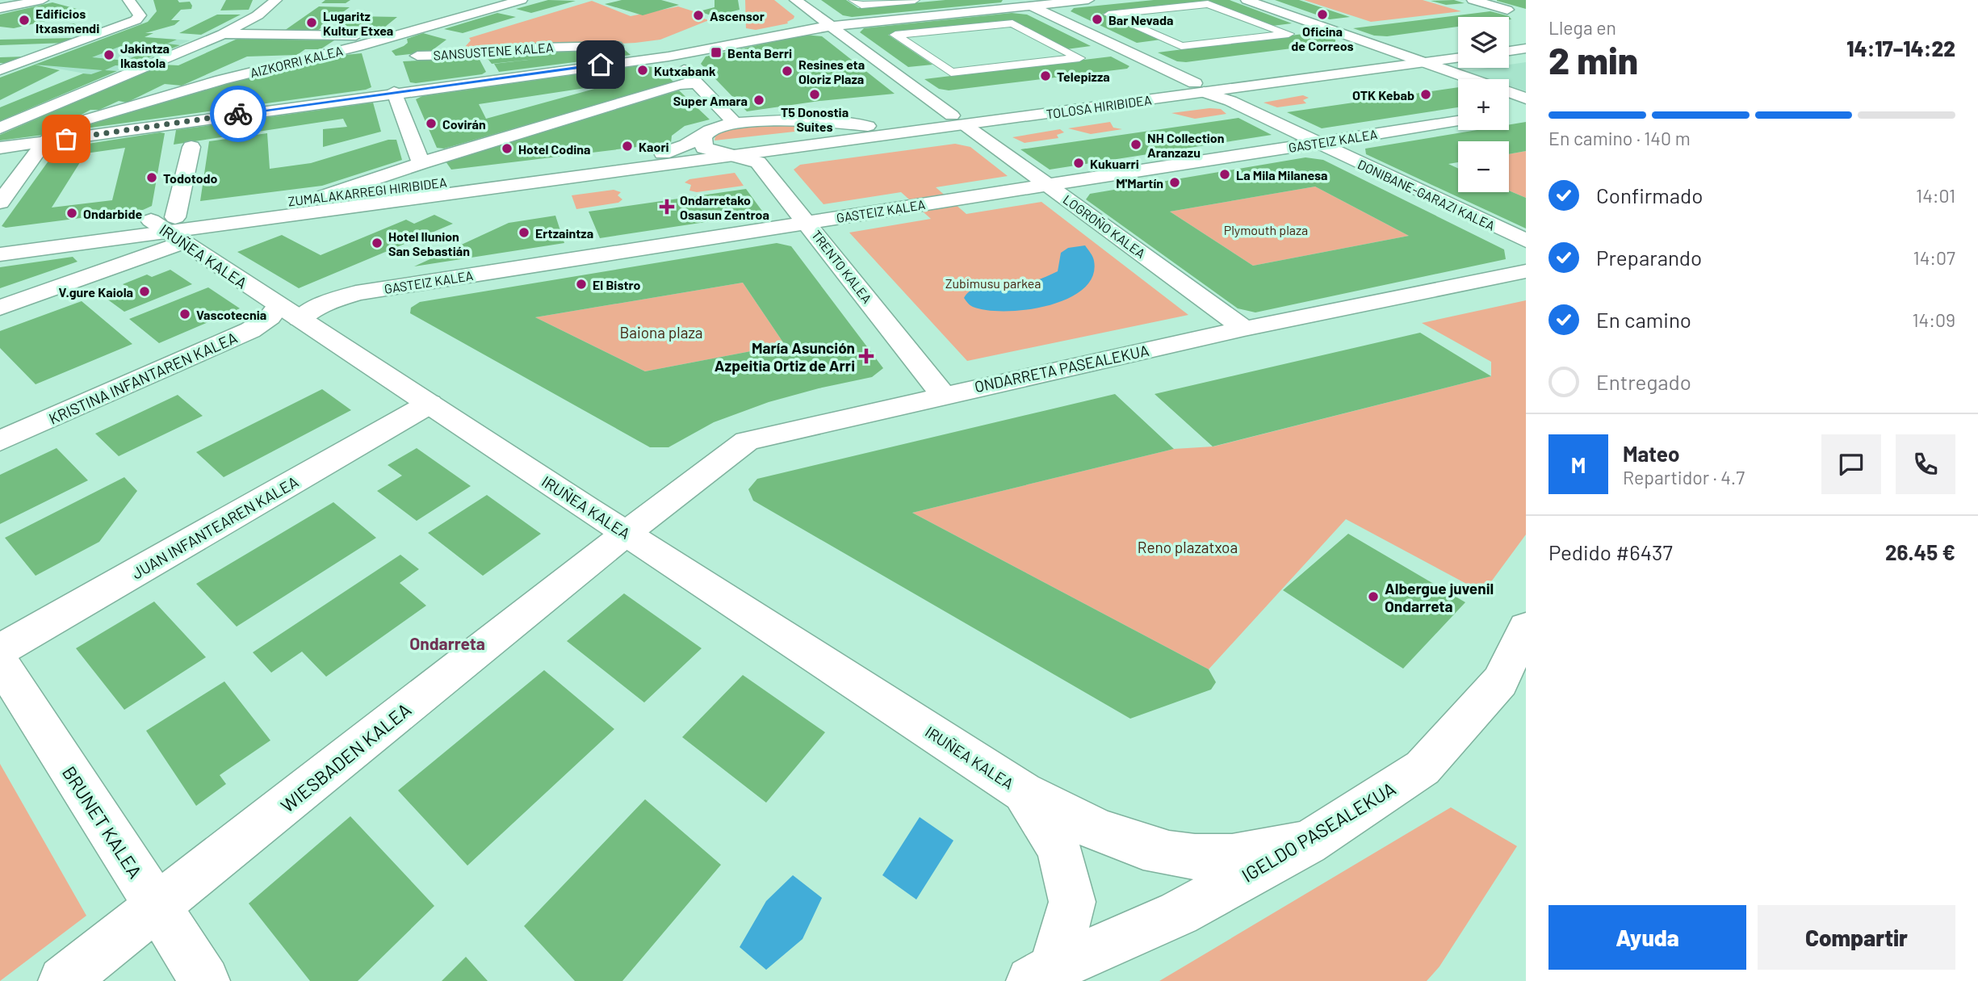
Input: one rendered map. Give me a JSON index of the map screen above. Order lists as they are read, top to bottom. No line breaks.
{"streets":{"street":["SANSUSTENE KALEA","AIZKORRI KALEA","TOLOSA HIRIBIDEA","GASTEIZ KALEA","ZUMALAKARREGI HIRIBIDEA","DONIBANE-GARAZI KALEA","LOGROÑO KALEA","IRUÑEA KALEA","TRENTO KALEA","ONDARRETA PASEALEKUA","KRISTINA INFANTAREN KALEA","JUAN INFANTEAREN KALEA","WIESBADEN KALEA","BRUNET KALEA","IGELDO PASEALEKUA"]},"crossings":[["TOLOSA HIRIBIDEA","ZUMALAKARREGI HIRIBIDEA"],["TOLOSA HIRIBIDEA","DONIBANE-GARAZI KALEA"],["TOLOSA HIRIBIDEA","LOGROÑO KALEA"],["TOLOSA HIRIBIDEA","TRENTO KALEA"],["GASTEIZ KALEA","DONIBANE-GARAZI KALEA"],["GASTEIZ KALEA","LOGROÑO KALEA"],["GASTEIZ KALEA","IRUÑEA KALEA"],["GASTEIZ KALEA","TRENTO KALEA"],["GASTEIZ KALEA","KRISTINA INFANTAREN KALEA"],["ZUMALAKARREGI HIRIBIDEA","IRUÑEA KALEA"],["ZUMALAKARREGI HIRIBIDEA","TRENTO KALEA"],["LOGROÑO KALEA","ONDARRETA PASEALEKUA"],["IRUÑEA KALEA","ONDARRETA PASEALEKUA"],["IRUÑEA KALEA","KRISTINA INFANTAREN KALEA"],["IRUÑEA KALEA","JUAN INFANTEAREN KALEA"],["IRUÑEA KALEA","WIESBADEN KALEA"],["IRUÑEA KALEA","IGELDO PASEALEKUA"],["TRENTO KALEA","ONDARRETA PASEALEKUA"],["ONDARRETA PASEALEKUA","WIESBADEN KALEA"],["WIESBADEN KALEA","BRUNET KALEA"]],"districts":["Ondarreta"],"parks":["Plymouth plaza","Zubimusu parkea","Baiona plaza","Reno plazatxoa"],"places":{"other":["Oficina de Correos","Ascensor","Bar Nevada","Edificios Itxasmendi","Lugaritz Kultur Etxea","Jakintza Ikastola","Kutxabank","Resines eta Oloriz Plaza","Telepizza","T5 Donostia Suites","OTK Kebab","Super Amara","Covirán","NH Collection Aranzazu","Kaori","Hotel Codina","Kukuarri","La Mila Milanesa","Todotodo","M'Martín","Ondarbide","Ertzaintza","Hotel Ilunion San Sebastián","El Bistro","V.gure Kaiola","Vascotecnia","Albergue juvenil Ondarreta"],"transit":["Benta Berri"],"health":["Ondarretako Osasun Zentroa","María Asunción Azpeitia Ortiz de Arri"]},"page":{"heading":["2 min","Llega en","14:17–14:22"],"panel":["Mateo","Repartidor · 4.7","Pedido #6437","26.45 €"],"map_buttons":["+","−"],"bar":"En camino · 140 m","list":[["Confirmado","14:01"],["Preparando","14:07"],["En camino","14:09"],"Entregado"],"round":"M","buttons":["Ayuda","Compartir"]}}
